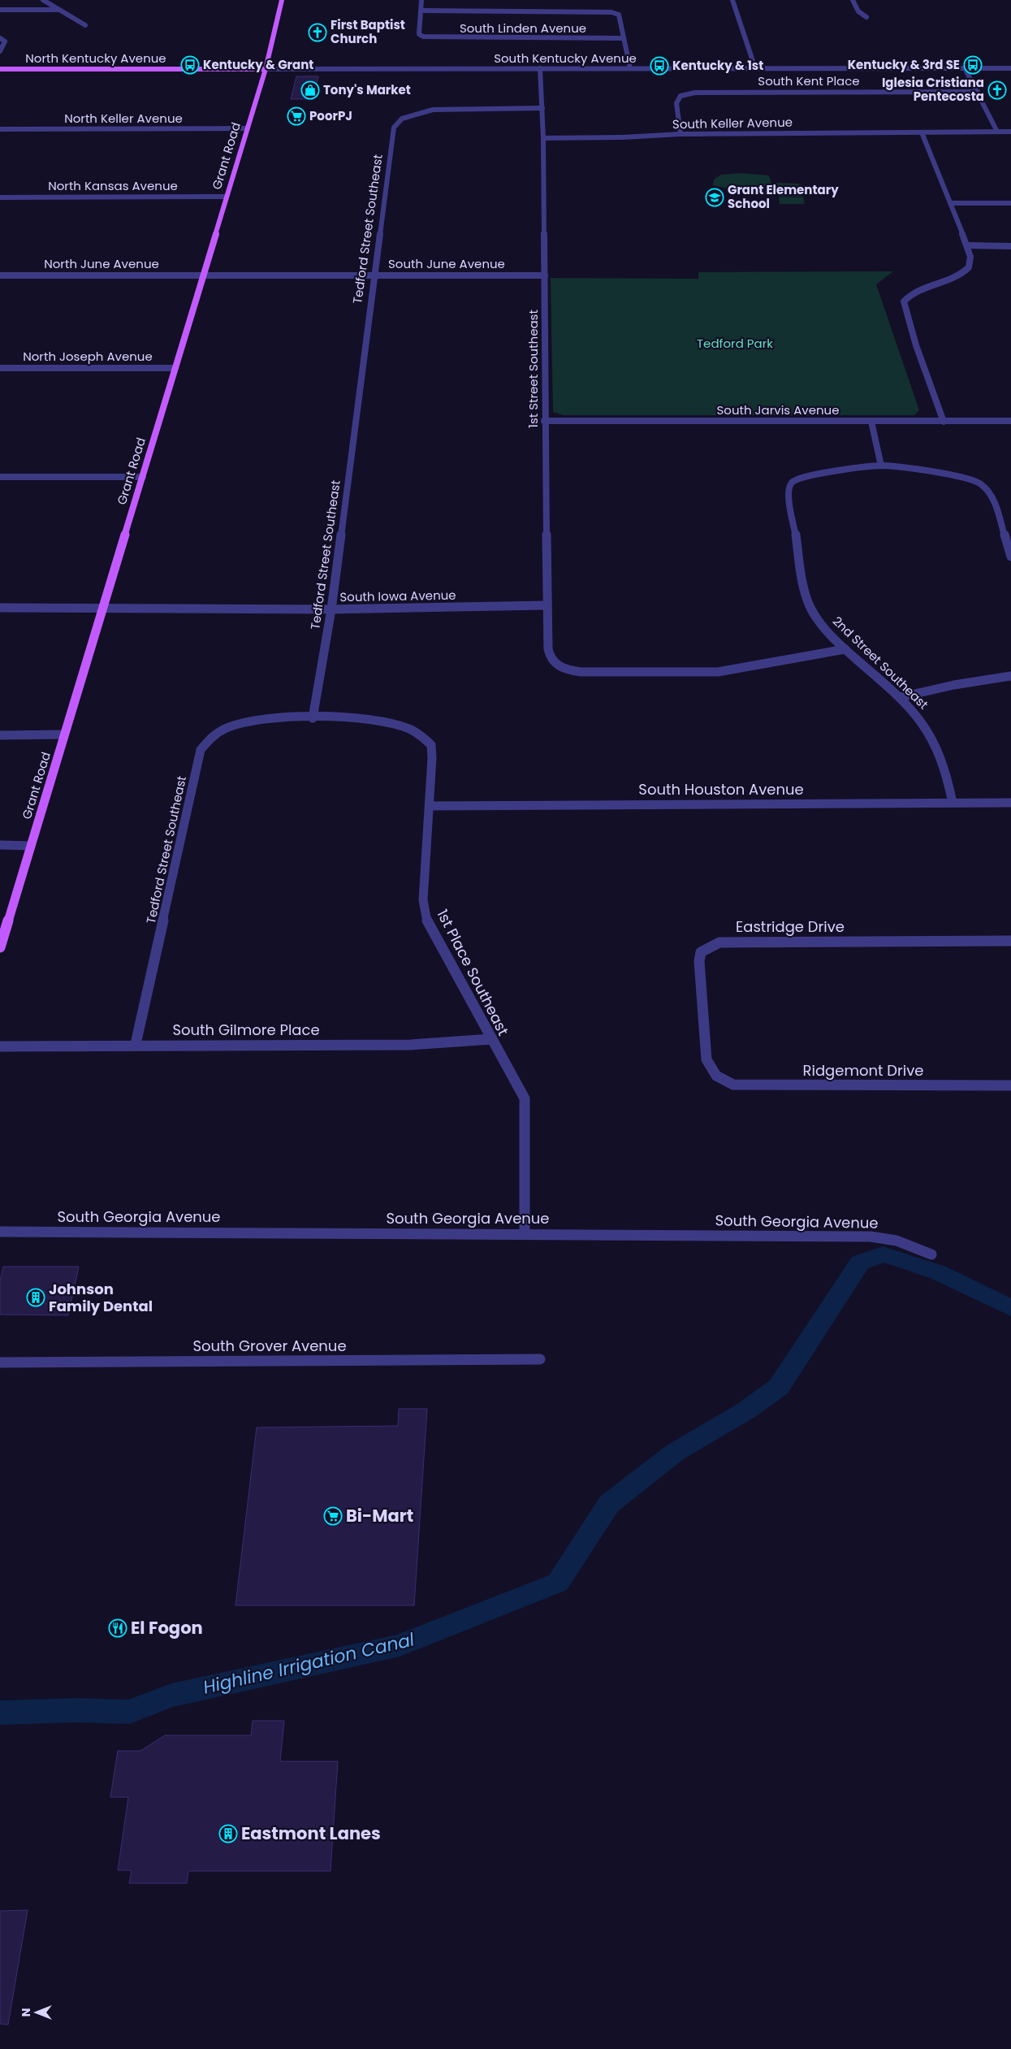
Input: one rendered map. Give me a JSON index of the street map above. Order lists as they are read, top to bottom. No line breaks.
{"streets":{"main road":["North Kentucky Avenue","Grant Road"],"street":["South Linden Avenue","South Kentucky Avenue","South Kent Place","North Keller Avenue","South Keller Avenue","North Kansas Avenue","Tedford Street Southeast","North June Avenue","South June Avenue","North Joseph Avenue","1st Street Southeast","South Jarvis Avenue","South Iowa Avenue","2nd Street Southeast","South Houston Avenue","Eastridge Drive","1st Place Southeast","South Gilmore Place","Ridgemont Drive","South Georgia Avenue","South Grover Avenue"]},"crossings":[["North Kentucky Avenue","South Kentucky Avenue"],["North Kentucky Avenue","Grant Road"],["South Kentucky Avenue","Grant Road"],["South Kentucky Avenue","1st Street Southeast"],["South Kent Place","South Keller Avenue"],["North Keller Avenue","Grant Road"],["South Keller Avenue","1st Street Southeast"],["Grant Road","North Kansas Avenue"],["Grant Road","North June Avenue"],["Grant Road","South June Avenue"],["Grant Road","North Joseph Avenue"],["Grant Road","South Iowa Avenue"],["Tedford Street Southeast","South June Avenue"],["Tedford Street Southeast","1st Street Southeast"],["Tedford Street Southeast","South Iowa Avenue"],["Tedford Street Southeast","1st Place Southeast"],["Tedford Street Southeast","South Gilmore Place"],["North June Avenue","South June Avenue"],["South June Avenue","1st Street Southeast"],["1st Street Southeast","South Jarvis Avenue"],["1st Street Southeast","South Iowa Avenue"],["1st Street Southeast","2nd Street Southeast"],["2nd Street Southeast","South Houston Avenue"],["South Houston Avenue","1st Place Southeast"],["Eastridge Drive","Ridgemont Drive"],["1st Place Southeast","South Gilmore Place"],["1st Place Southeast","South Georgia Avenue"]],"water":["Highline Irrigation Canal"],"parks":["Tedford Park"],"places":{"church":["First Baptist Church","Iglesia Cristiana Pentecosta"],"bus stop":["Kentucky & Grant","Kentucky & 3rd SE","Kentucky & 1st"],"shop":["Tony's Market"],"supermarket":["PoorPJ","Bi-Mart"],"school or university":["Grant Elementary School"],"building":["Johnson Family Dental","Eastmont Lanes"],"restaurant":["El Fogon"]},"north":"left"}
